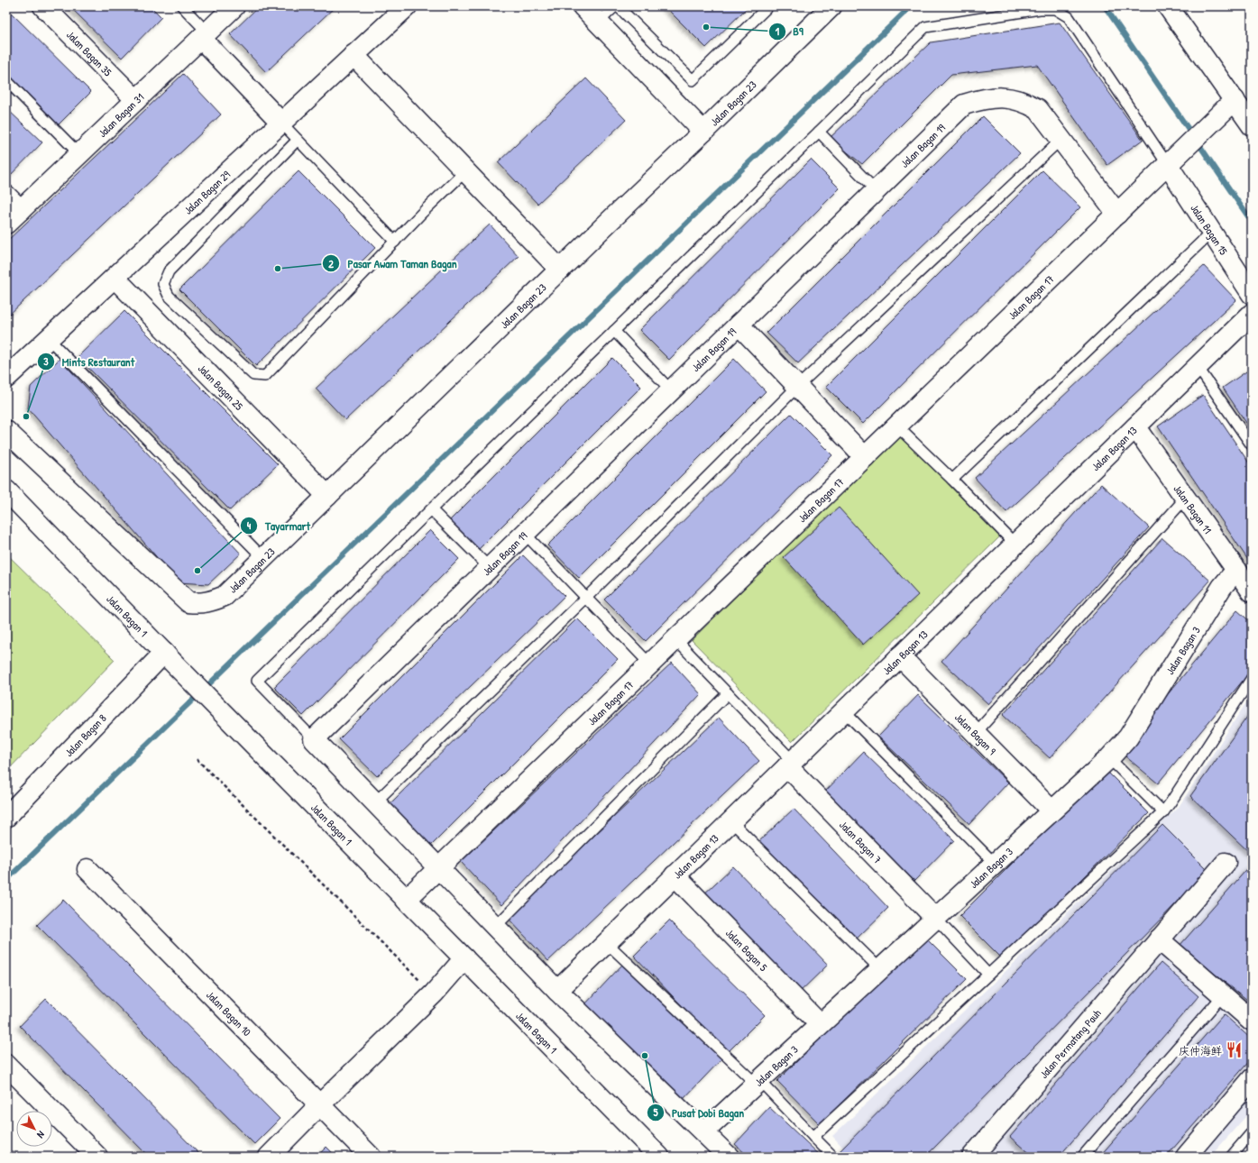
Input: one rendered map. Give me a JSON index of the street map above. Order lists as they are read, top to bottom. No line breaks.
{"streets":{"street":["Jalan Bagan 35","Jalan Bagan 23","Jalan Bagan 31","Jalan Bagan 19","Jalan Bagan 29","Jalan Bagan 15","Jalan Bagan 17","Jalan Bagan 25","Jalan Bagan 13","Jalan Bagan 11","Jalan Bagan 1","Jalan Bagan 3","Jalan Bagan 9","Jalan Bagan 8","Jalan Bagan 7","Jalan Bagan 5","Jalan Bagan 10","Jalan Permatang Pauh"]},"crossings":[["Jalan Bagan 35","Jalan Bagan 31"],["Jalan Bagan 23","Jalan Bagan 25"],["Jalan Bagan 19","Jalan Bagan 17"],["Jalan Bagan 29","Jalan Bagan 25"],["Jalan Bagan 15","Jalan Bagan 17"],["Jalan Bagan 17","Jalan Bagan 1"],["Jalan Bagan 13","Jalan Bagan 11"],["Jalan Bagan 13","Jalan Bagan 9"],["Jalan Bagan 13","Jalan Bagan 7"],["Jalan Bagan 13","Jalan Bagan 5"],["Jalan Bagan 11","Jalan Bagan 3"],["Jalan Bagan 1","Jalan Bagan 8"],["Jalan Bagan 3","Jalan Bagan 9"],["Jalan Bagan 3","Jalan Bagan 7"],["Jalan Bagan 3","Jalan Bagan 5"]],"places":{"other":["B9","Pasar Awam Taman Bagan","Mints Restaurant","Tayarmart","Pusat Dobi Bagan"],"restaurant":["庆仲海鲜"]},"north":"bottom right"}
